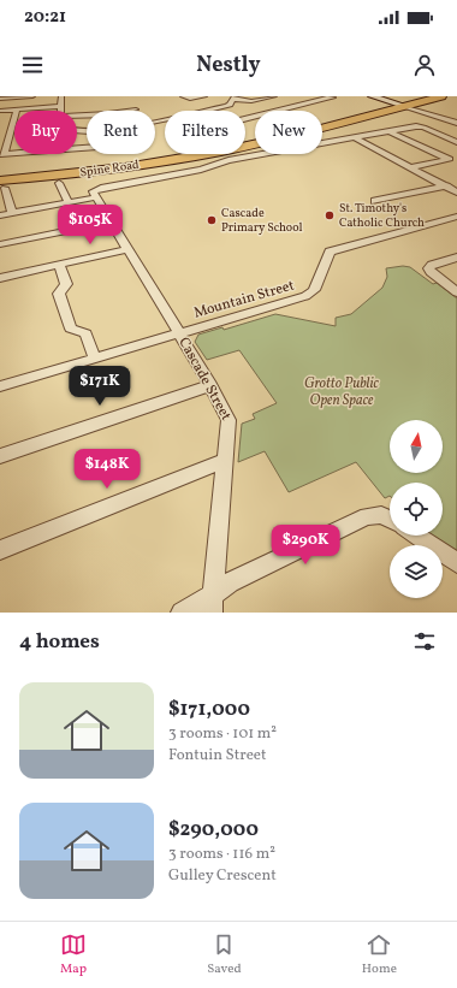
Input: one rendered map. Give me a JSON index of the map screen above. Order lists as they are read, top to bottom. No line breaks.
{"streets":{"main road":["Spine Road"],"street":["Mountain Street","Cascade Street"]},"crossings":[["Mountain Street","Cascade Street"]],"parks":["Grotto Public Open Space"],"places":["St. Timothy's Catholic Church","Cascade Primary School"],"north":"top","page":{"status":"20:21","header":"Nestly","chip":["Buy","Rent","Filters","New"],"price":["$105K","$171K","$148K","$290K"],"heading":"4 homes","list":[{"name":"$171,000","note":"3 rooms · 101 m² · Fontuin Street"},{"name":"$290,000","note":"3 rooms · 116 m² · Gulley Crescent"}],"tabs":["Map","Saved","Home"]}}
